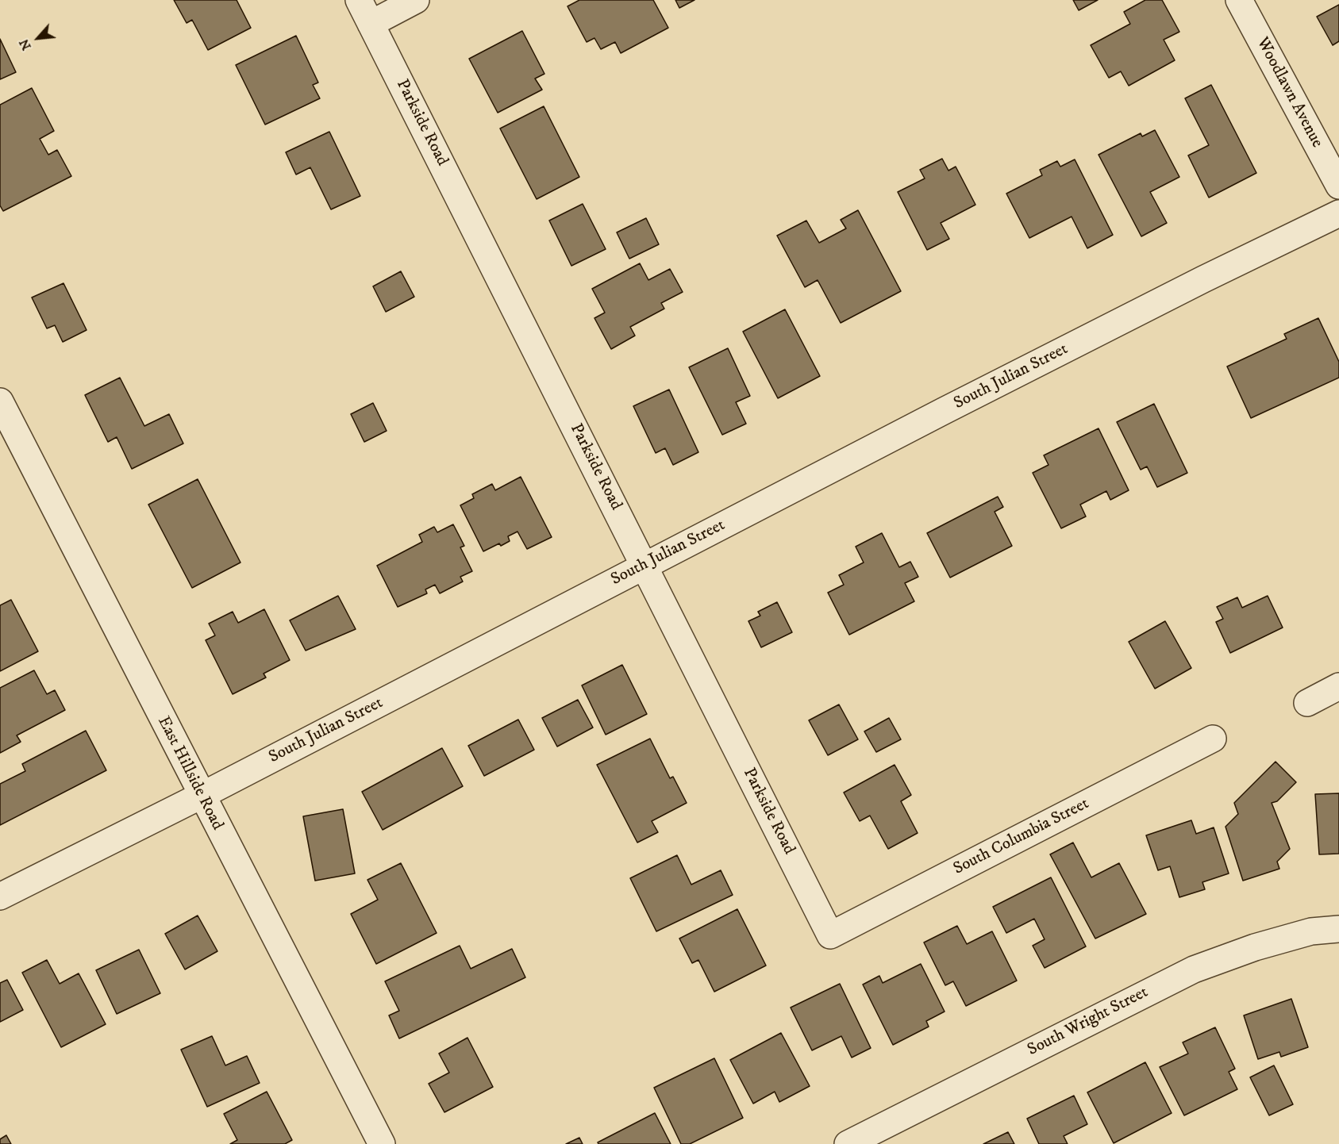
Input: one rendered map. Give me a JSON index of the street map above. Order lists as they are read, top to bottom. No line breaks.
{"streets":{"street":["Woodlawn Avenue","Parkside Road","South Julian Street","East Hillside Road","South Columbia Street","South Wright Street"]},"crossings":[["Parkside Road","South Julian Street"],["Parkside Road","South Columbia Street"],["South Julian Street","East Hillside Road"]],"north":"bottom left"}
